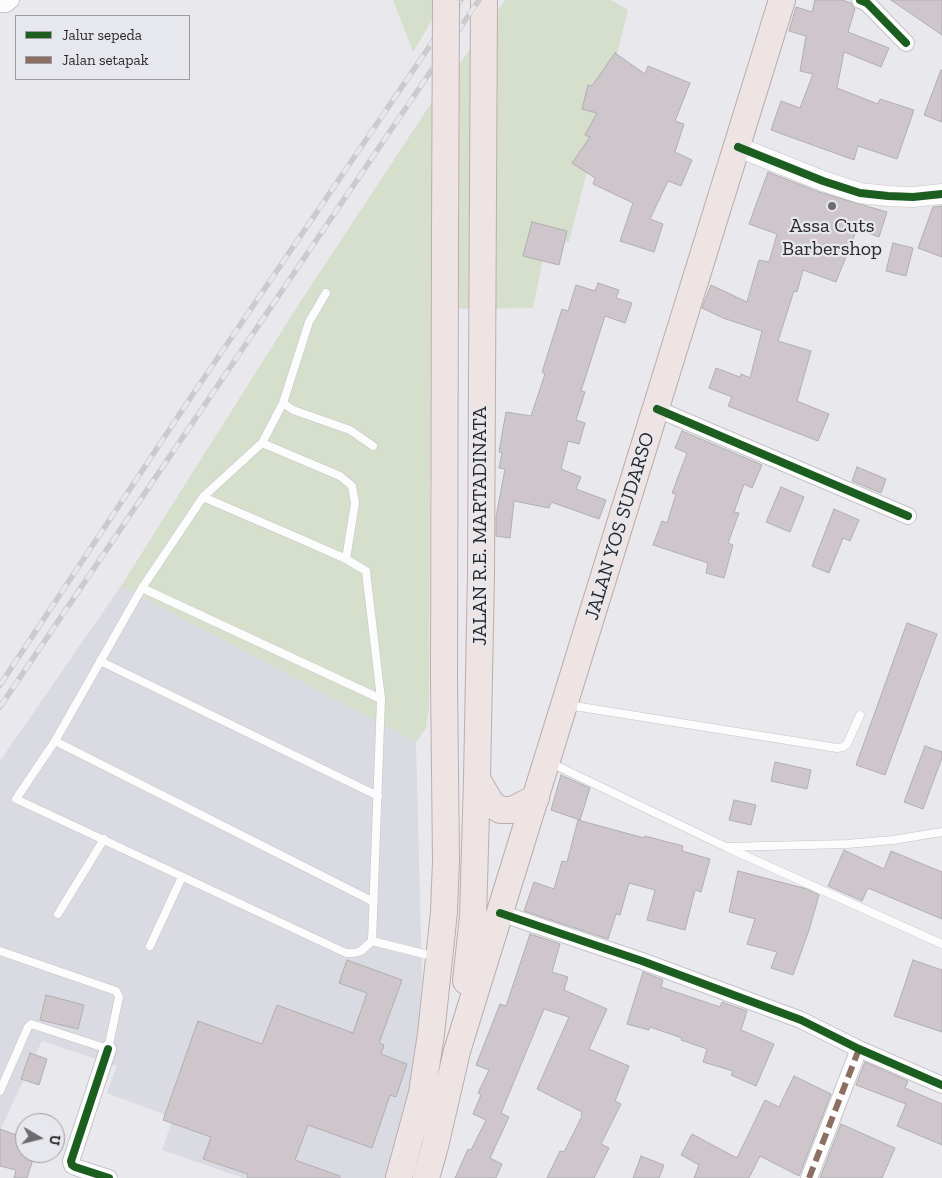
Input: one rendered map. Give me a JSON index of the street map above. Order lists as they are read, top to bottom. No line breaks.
{"streets":{"highway":["JALAN R.E. MARTADINATA","JALAN YOS SUDARSO"]},"crossings":[["JALAN R.E. MARTADINATA","JALAN YOS SUDARSO"]],"places":["Assa Cuts Barbershop"],"legend":["Jalur sepeda","Jalan setapak"],"north":"right"}
